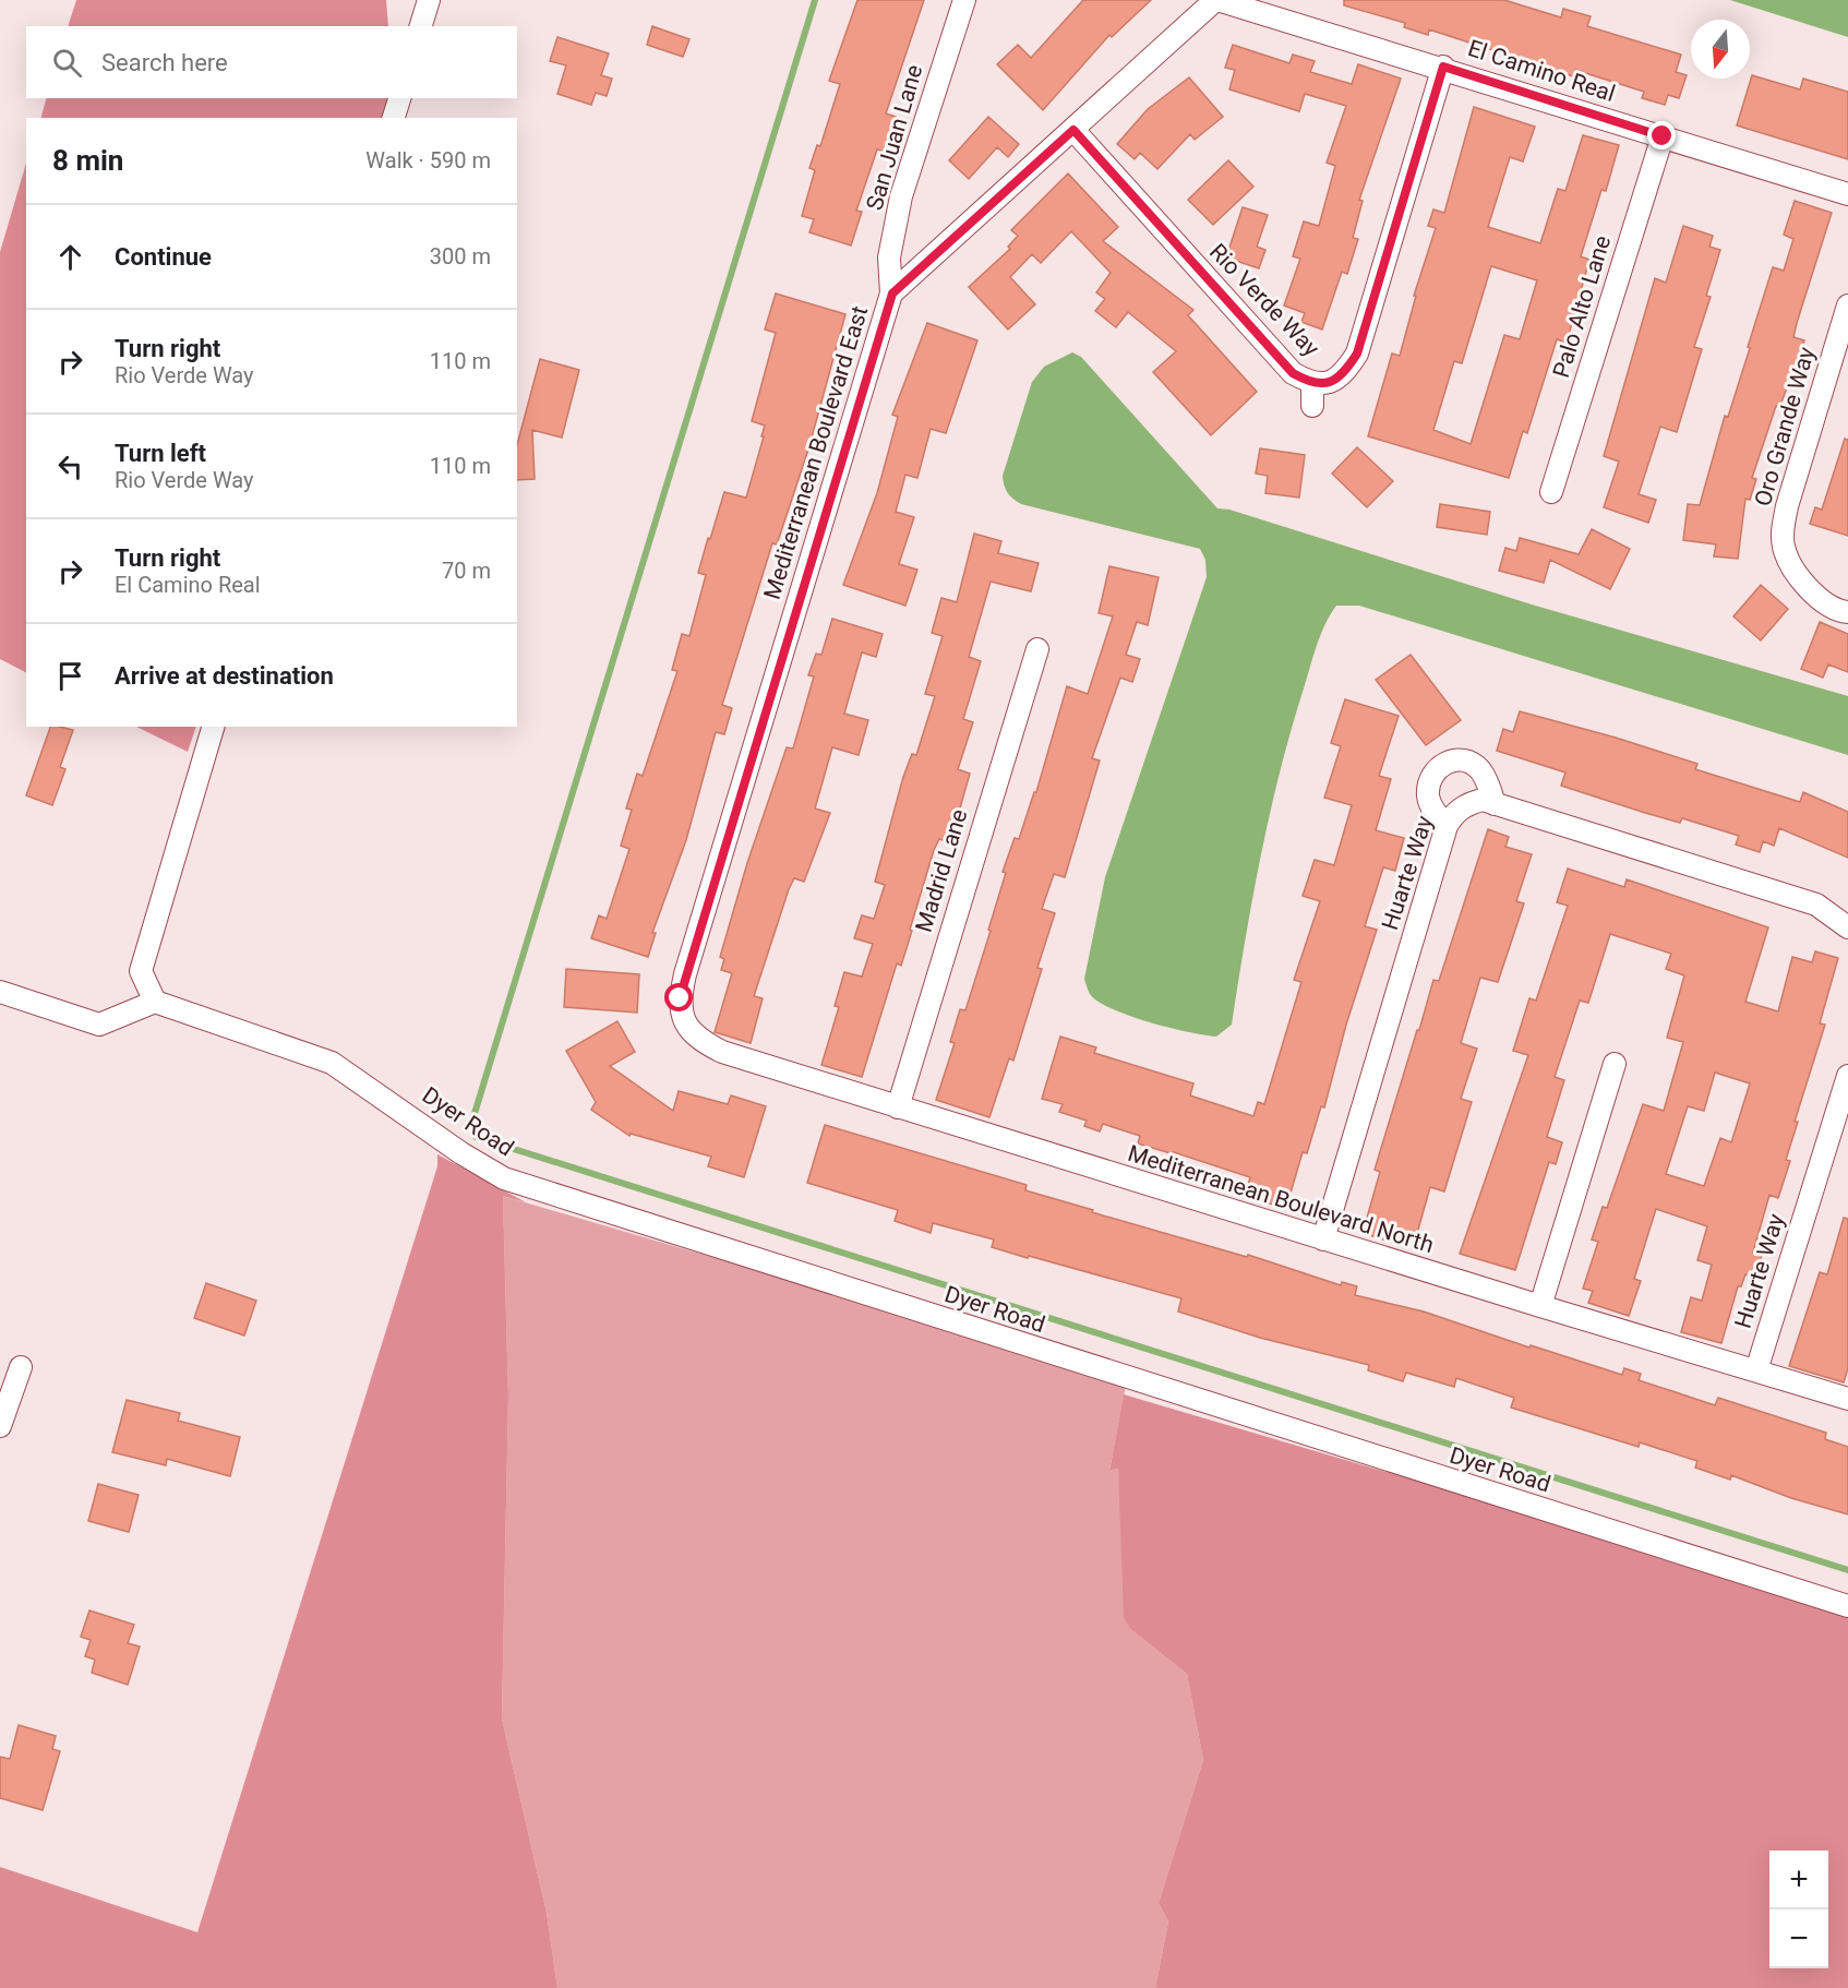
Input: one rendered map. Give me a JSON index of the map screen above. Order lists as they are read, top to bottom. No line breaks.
{"streets":{"street":["El Camino Real","San Juan Lane","Rio Verde Way","Palo Alto Lane","Oro Grande Way","Mediterranean Boulevard East","Madrid Lane","Huarte Way","Dyer Road","Mediterranean Boulevard North"]},"crossings":[["El Camino Real","Rio Verde Way"],["El Camino Real","Palo Alto Lane"],["El Camino Real","Mediterranean Boulevard East"],["San Juan Lane","Mediterranean Boulevard East"],["Rio Verde Way","Mediterranean Boulevard East"],["Mediterranean Boulevard East","Mediterranean Boulevard North"],["Madrid Lane","Mediterranean Boulevard North"],["Huarte Way","Mediterranean Boulevard North"]],"north":"bottom","page":{"search":"Search here","heading":["8 min","Walk · 590 m"],"list":[["Continue","300 m"],["Turn right","Rio Verde Way","110 m"],["Turn left","Rio Verde Way","110 m"],["Turn right","El Camino Real","70 m"],"Arrive at destination"],"map_buttons":["+","−"]}}
